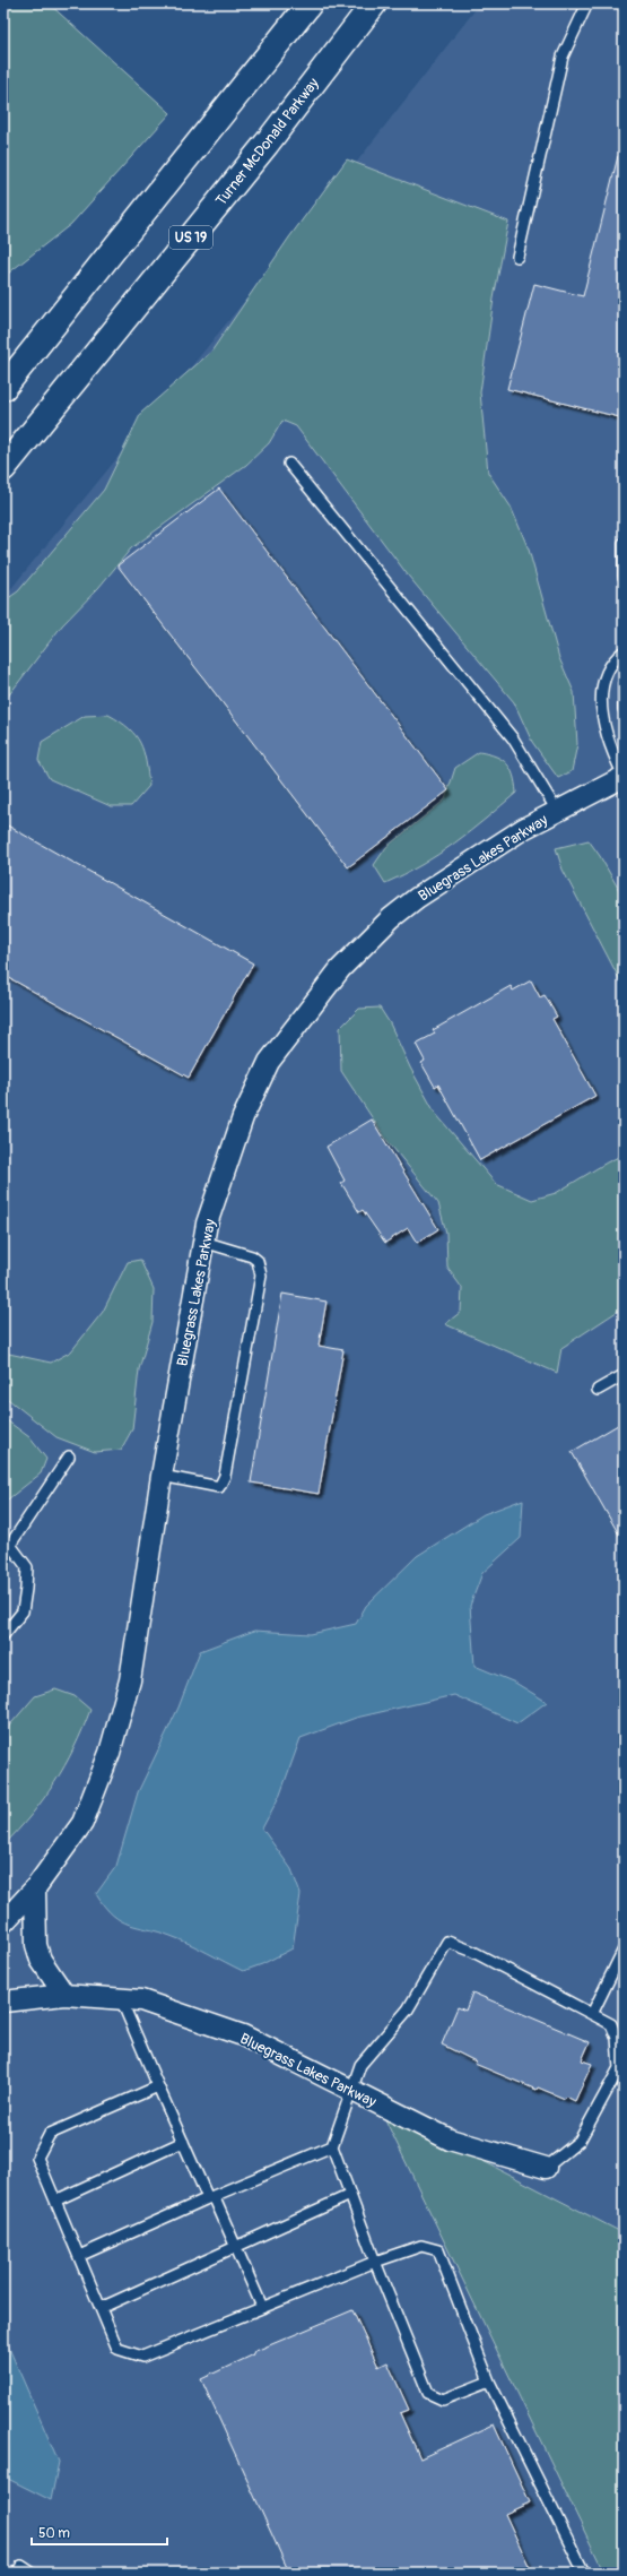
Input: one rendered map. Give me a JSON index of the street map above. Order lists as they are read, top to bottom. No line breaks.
{"streets":{"highway":["Turner McDonald Parkway","US 19"],"street":["Bluegrass Lakes Parkway"]},"scale_bar":"50 m"}
